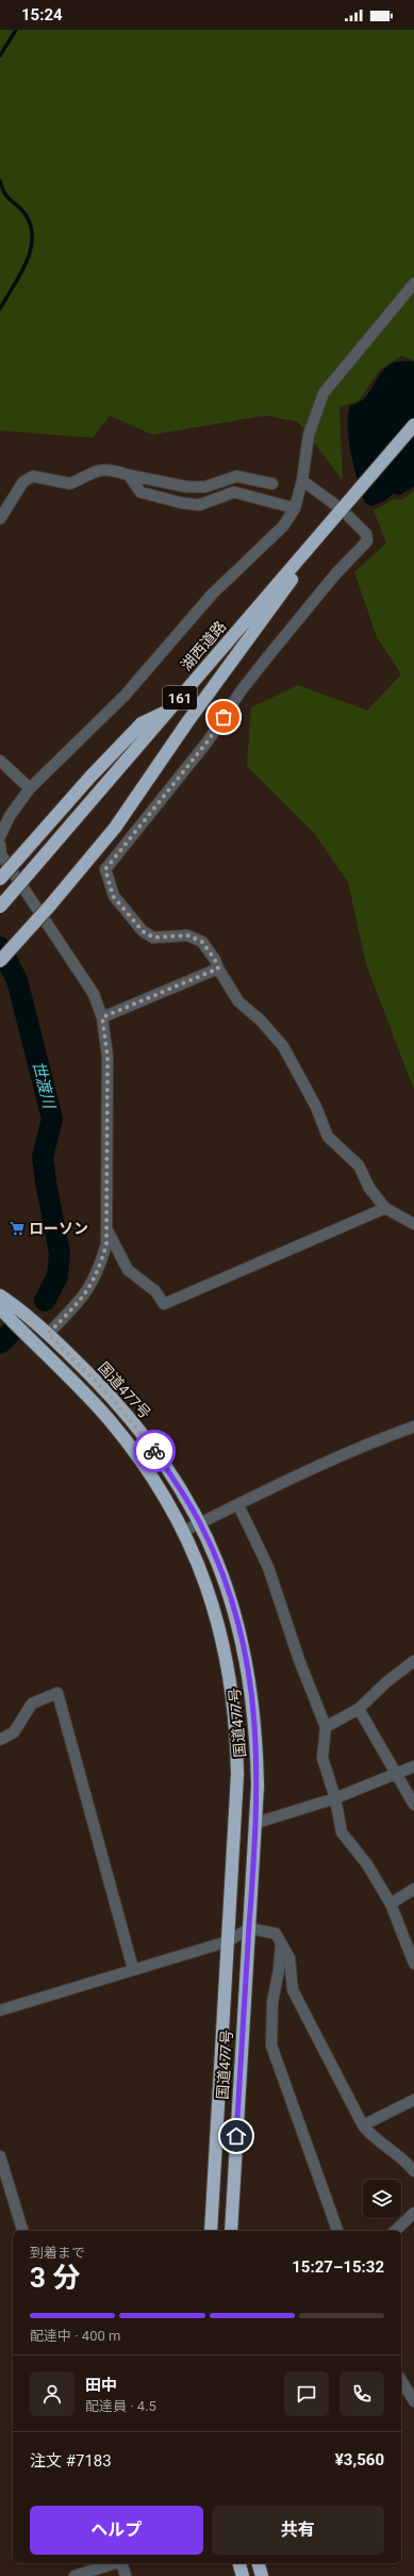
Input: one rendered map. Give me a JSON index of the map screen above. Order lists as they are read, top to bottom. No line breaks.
{"streets":{"highway":["湖西道路","161","国道477号"]},"water":["世渡川"],"places":{"supermarket":["ローソン"]},"page":{"status":"15:24","heading":["3 分","到着まで","15:27–15:32"],"panel":["田中","配達員 · 4.5","注文 #7183","¥3,560"],"bar":"配達中 · 400 m","buttons":["ヘルプ","共有"]}}
